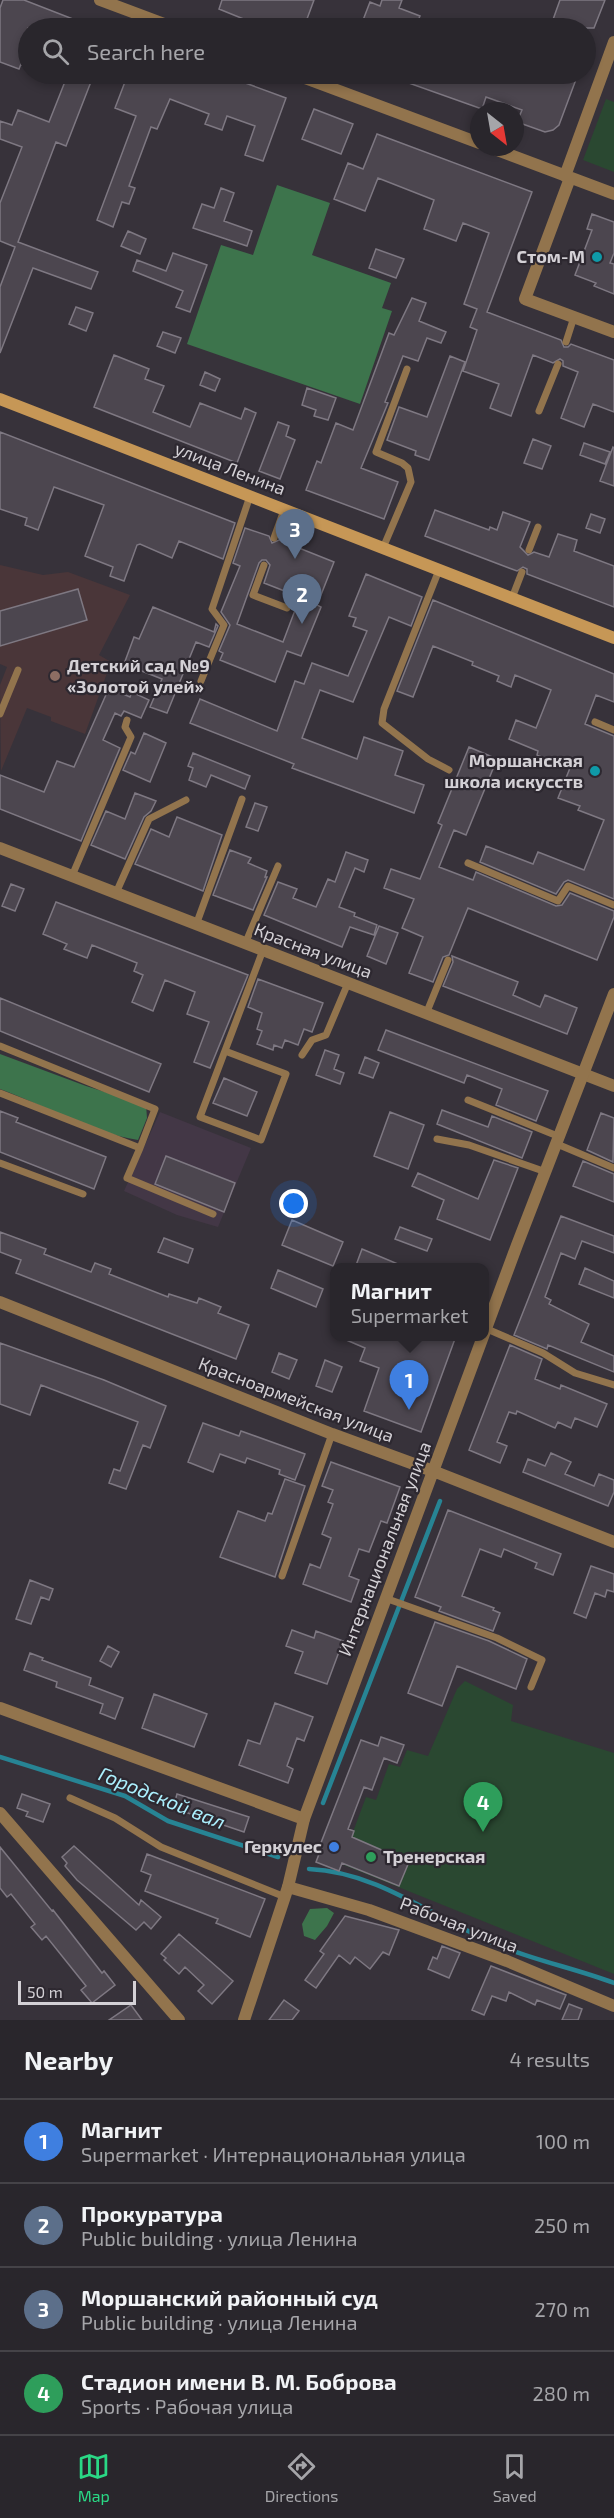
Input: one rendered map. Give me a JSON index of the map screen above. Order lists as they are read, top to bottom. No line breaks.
{"streets":{"main road":["улица Ленина"],"street":["Красная улица","Красноармейская улица","Интернациональная улица","Рабочая улица"]},"crossings":[["Красная улица","Интернациональная улица"],["Красноармейская улица","Интернациональная улица"],["Интернациональная улица","Рабочая улица"]],"water":["Городской вал"],"places":["Стом-М","Детский сад №9 «Золотой улей»","Моршанская школа искусств","Геркулес","Тренерская"],"scale_bar":"50 m","north":"bottom right","page":{"search":"Search here","pins":["3","2","1","4"],"popup":["Магнит","Supermarket"],"scale":"50 m","heading":["Nearby","4 results"],"list":[{"mark":"1","name":"Магнит","note":"Supermarket · Интернациональная улица","value":"100 m"},{"mark":"2","name":"Прокуратура","note":"Public building · улица Ленина","value":"250 m"},{"mark":"3","name":"Моршанский районный суд","note":"Public building · улица Ленина","value":"270 m"},{"mark":"4","name":"Стадион имени В. М. Боброва","note":"Sports · Рабочая улица","value":"280 m"}],"nav":["Map","Directions","Saved"]}}
